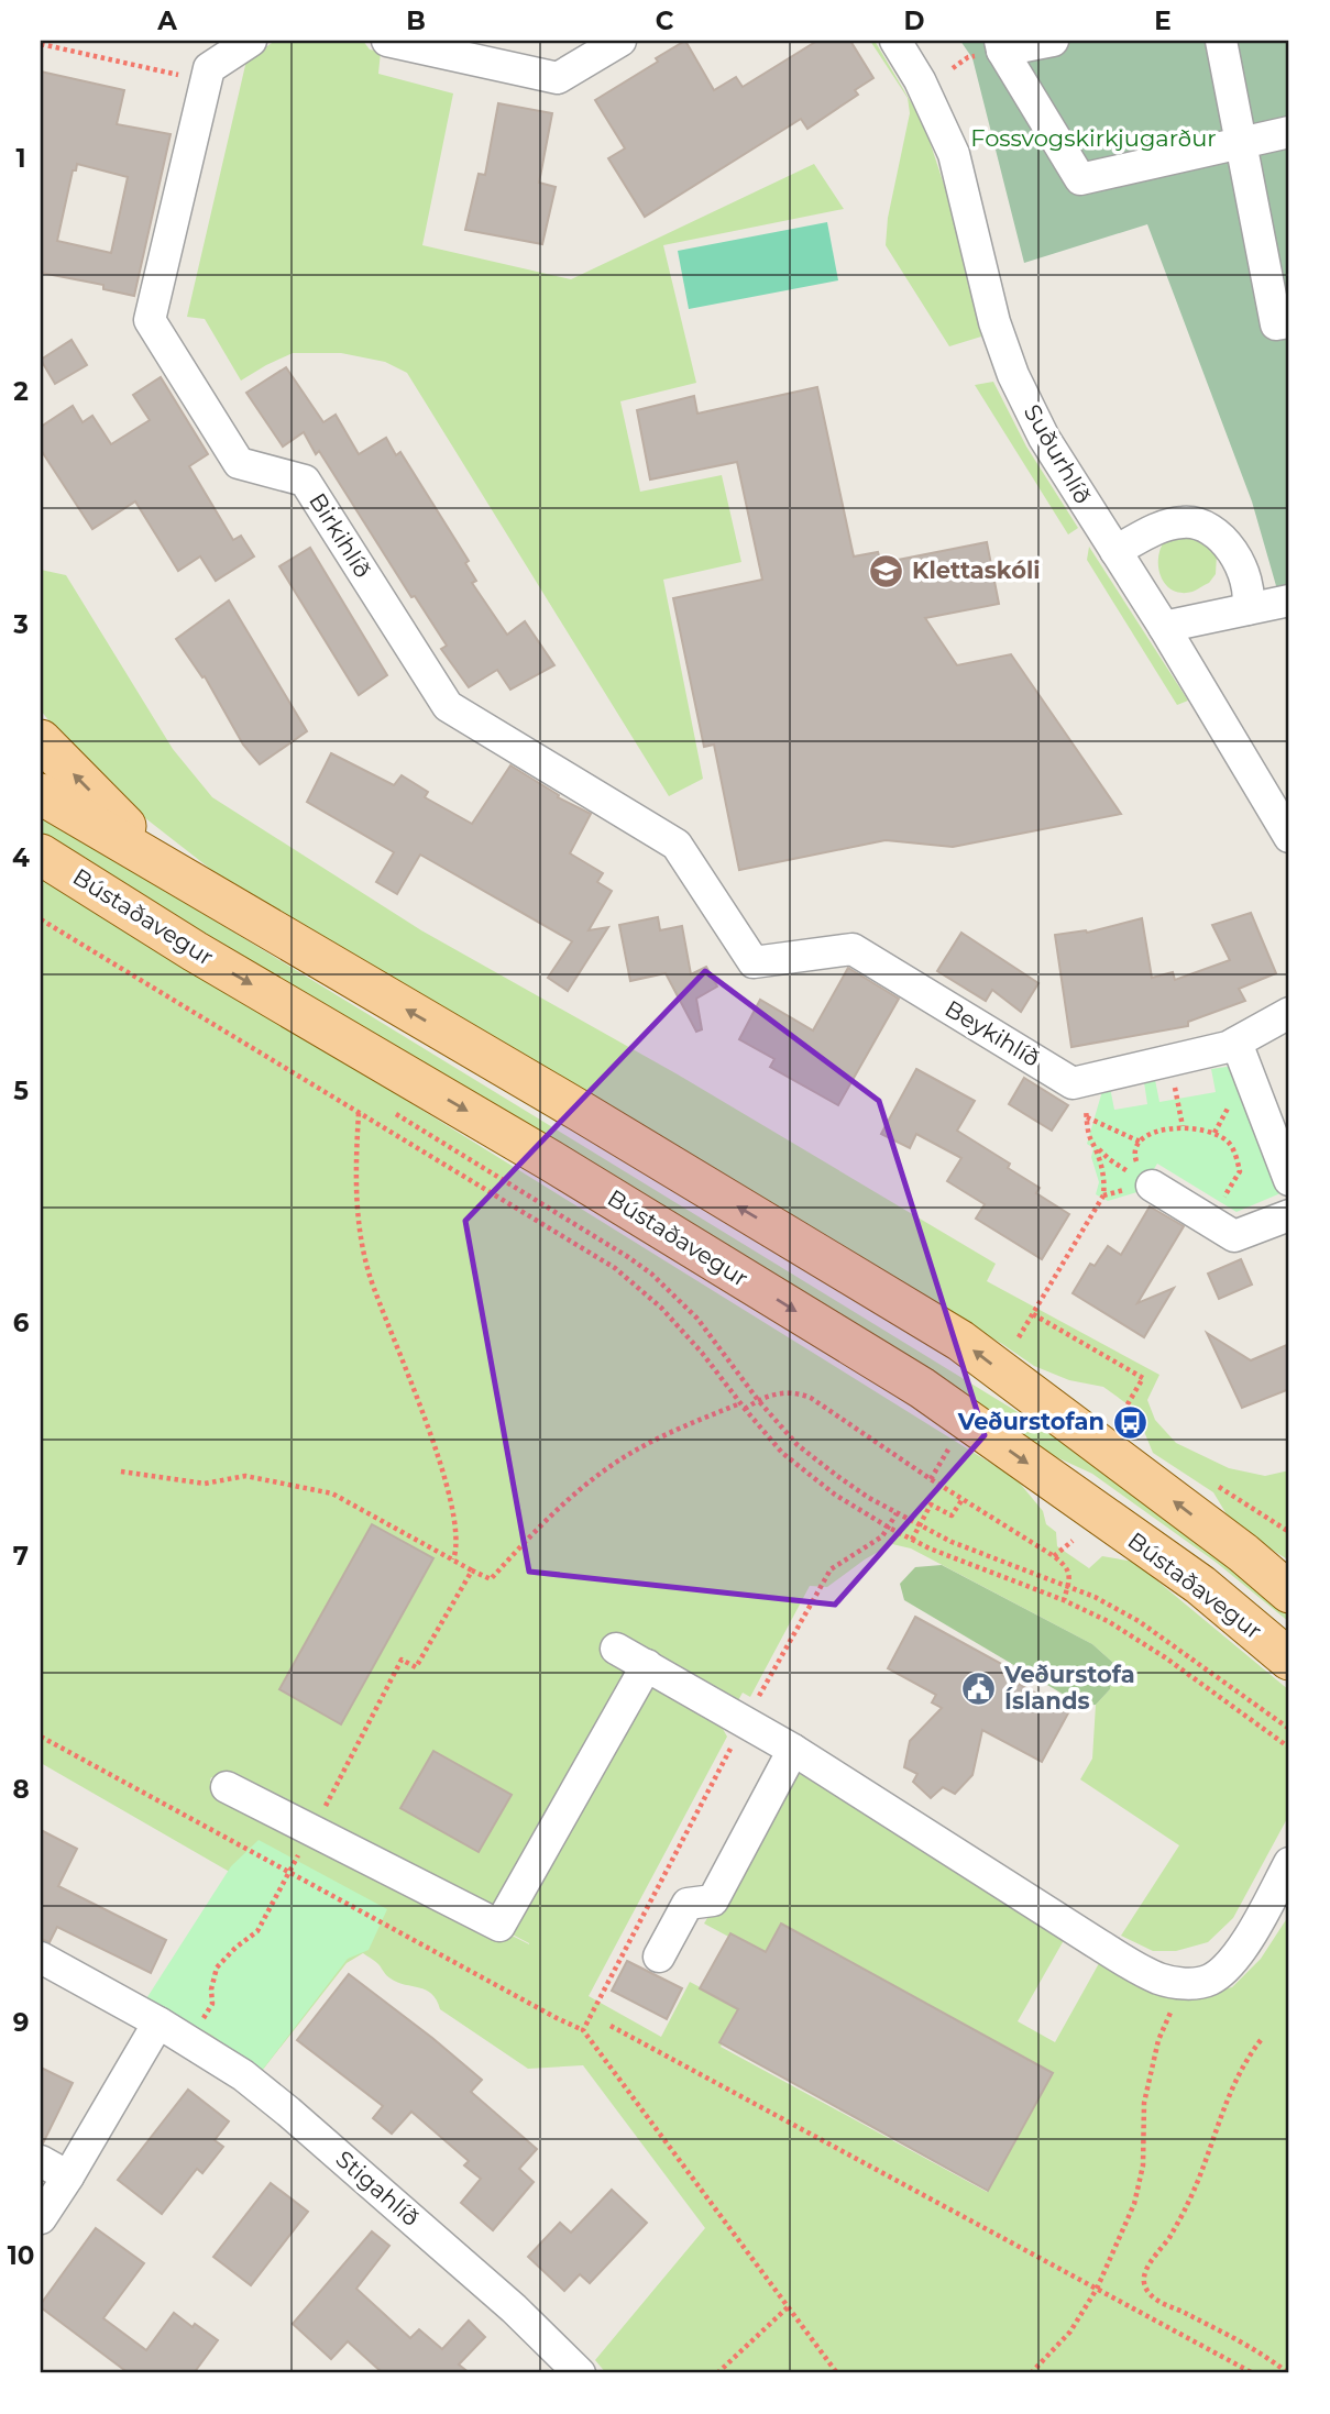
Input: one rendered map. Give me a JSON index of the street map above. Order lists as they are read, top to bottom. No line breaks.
{"streets":{"main road":["Bústaðavegur"],"street":["Suðurhlíð","Birkihlíð","Beykihlíð","Stigahlíð"]},"crossings":[["Birkihlíð","Beykihlíð"]],"parks":["Fossvogskirkjugarður"],"places":{"school or university":["Klettaskóli"],"bus stop":["Veðurstofan"],"public building":["Veðurstofa Íslands"]},"grid":{"columns":["A","B","C","D","E"],"rows":["1","2","3","4","5","6","7","8","9","10"]}}
